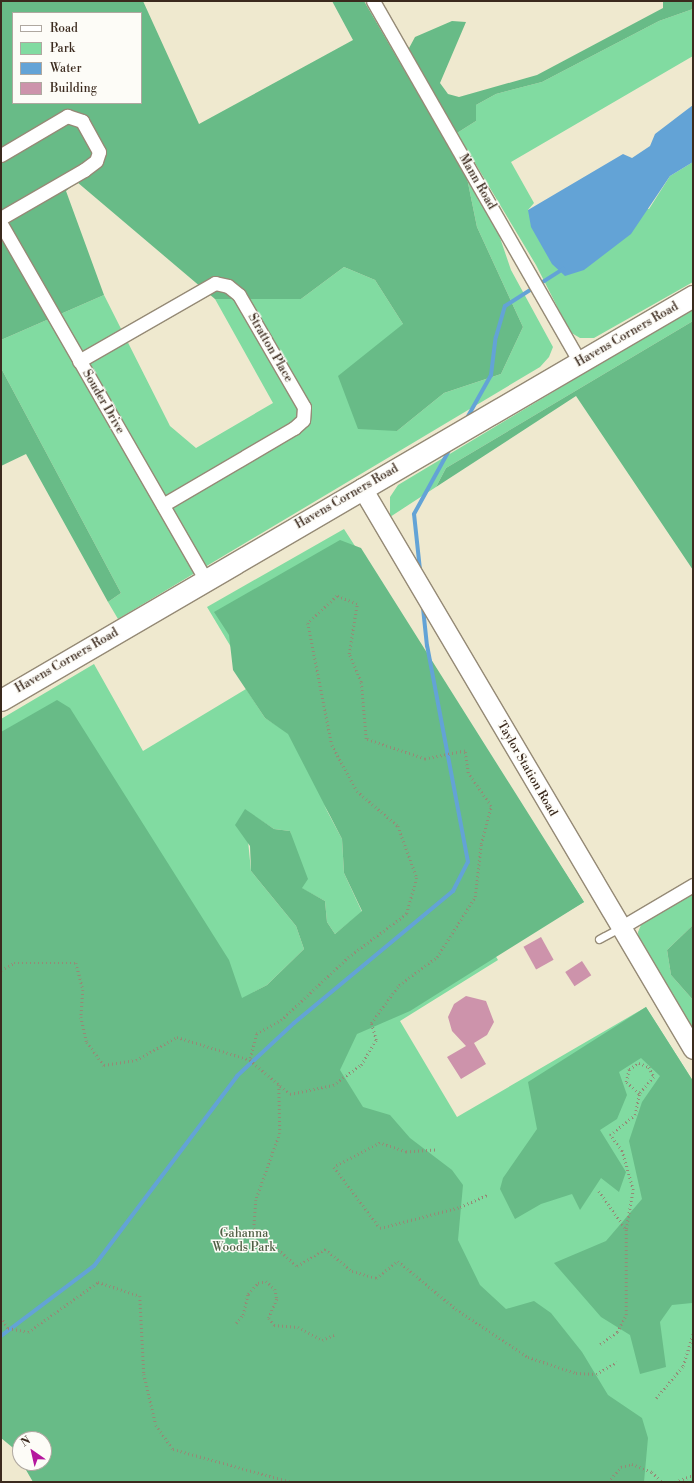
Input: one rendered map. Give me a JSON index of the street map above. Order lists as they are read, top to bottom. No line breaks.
{"streets":{"main road":["Havens Corners Road","Taylor Station Road"],"street":["Mann Road","Stratton Place","Souder Drive"]},"crossings":[["Mann Road","Havens Corners Road"],["Havens Corners Road","Souder Drive"],["Havens Corners Road","Taylor Station Road"],["Stratton Place","Souder Drive"]],"parks":["Gahanna Woods Park"],"legend":["Road","Park","Water","Building"],"north":"top left"}
